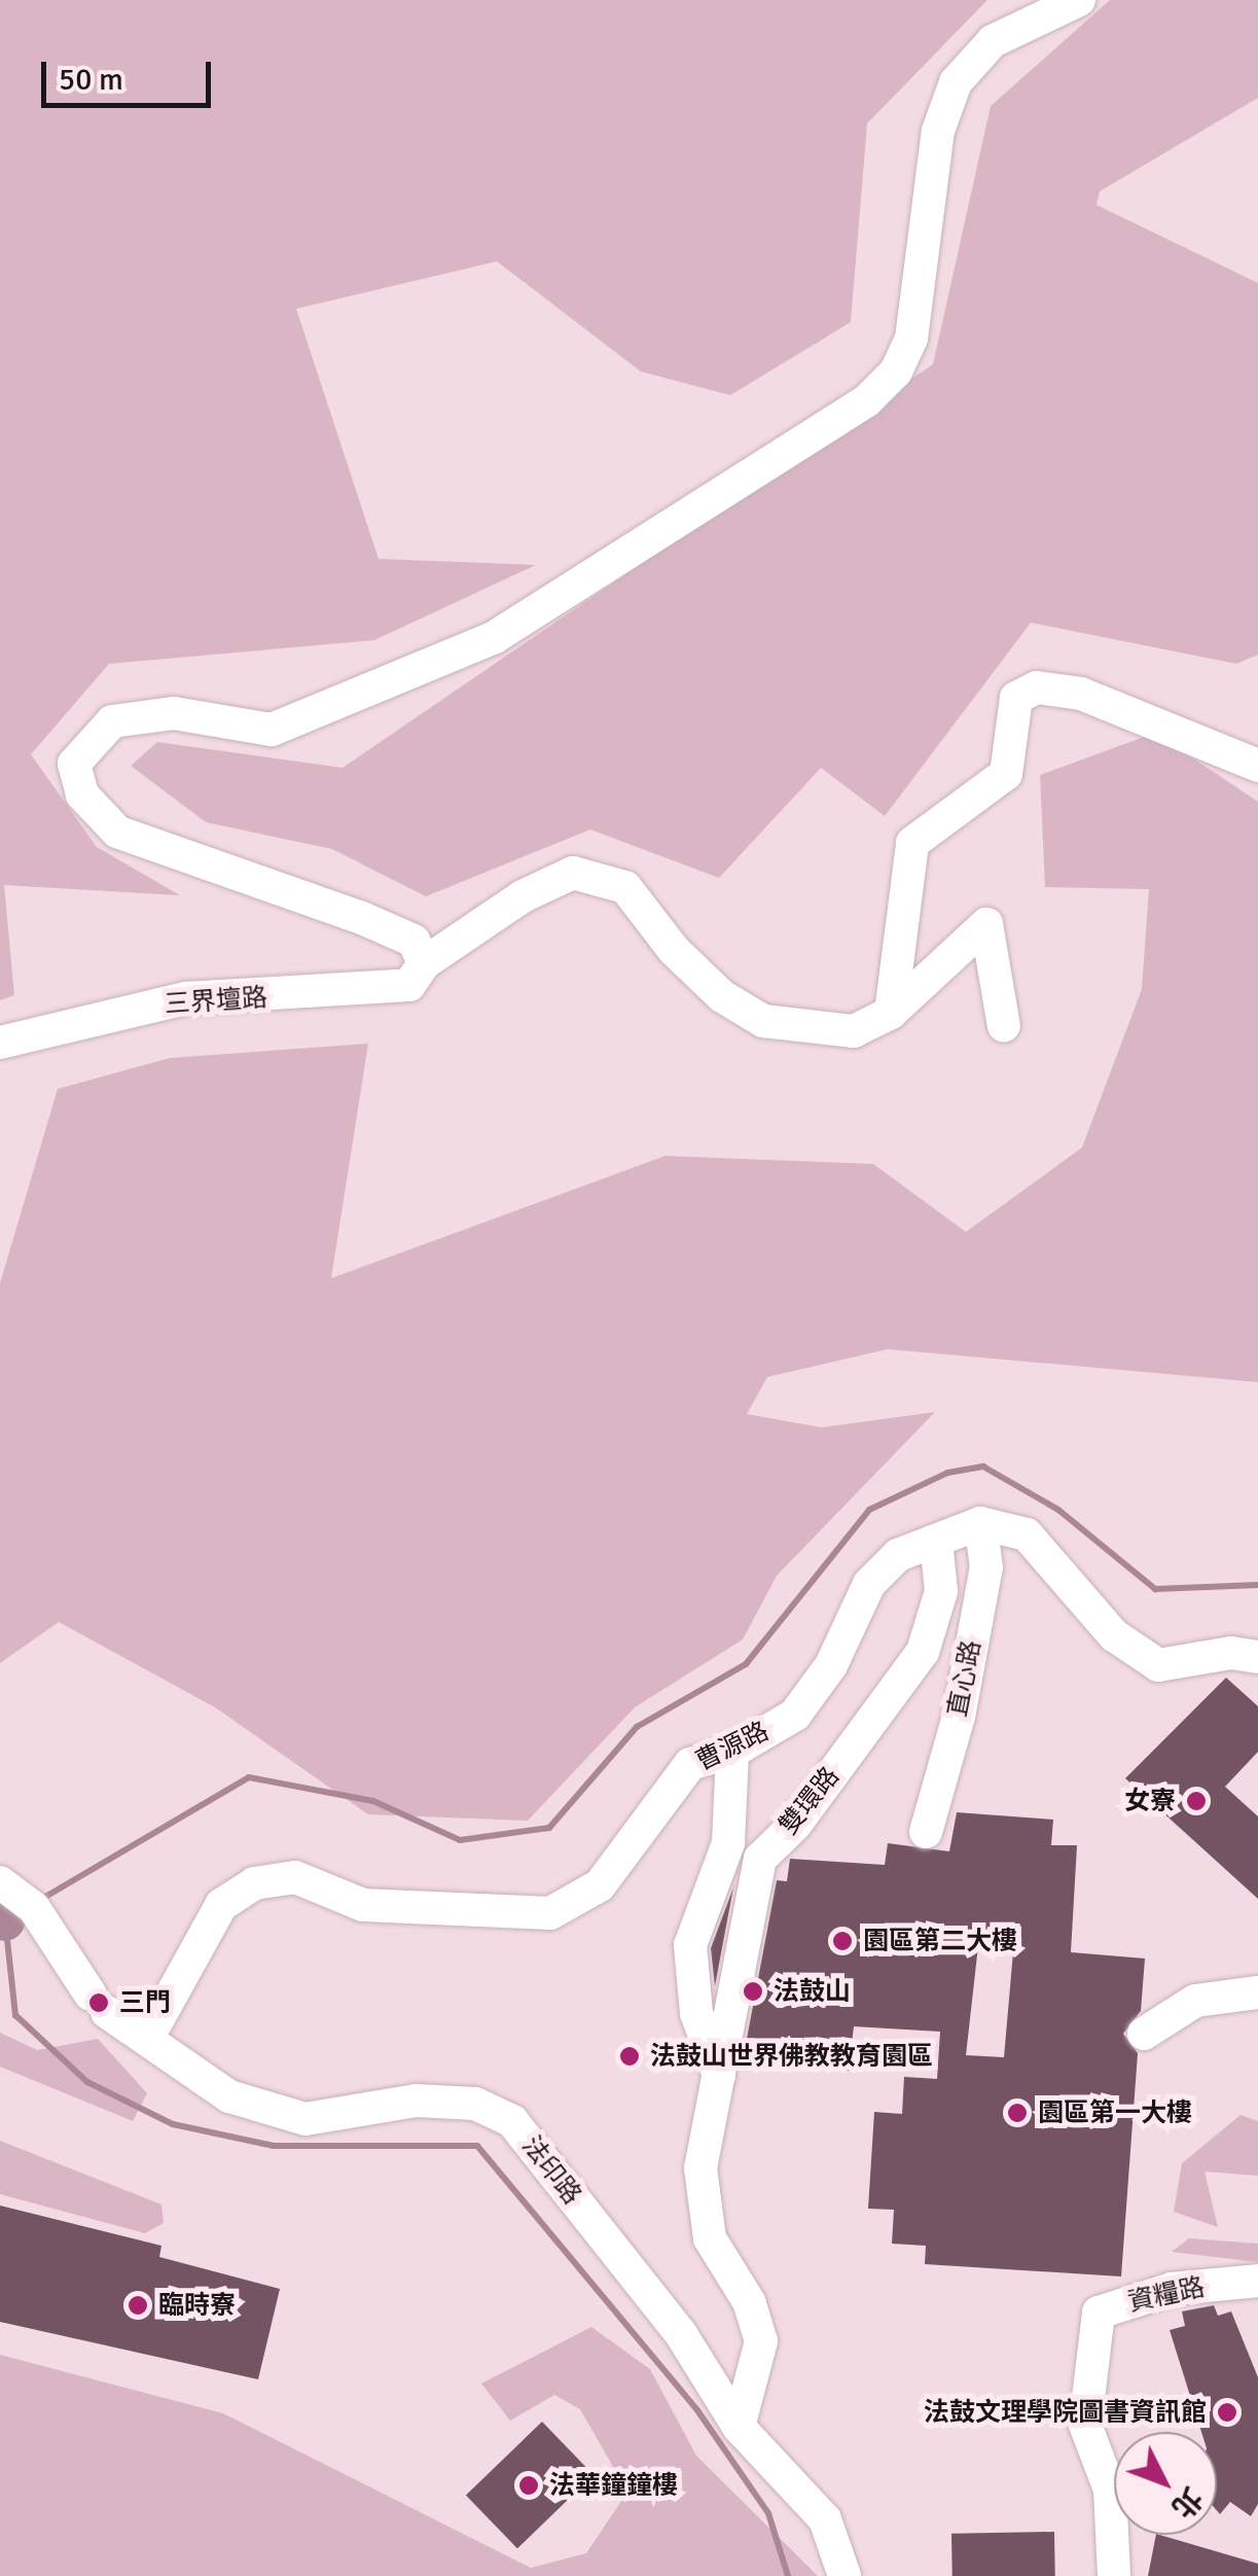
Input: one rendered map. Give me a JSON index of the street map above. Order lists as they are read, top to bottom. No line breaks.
{"streets":{"street":["三界壇路","直心路","曹源路","雙環路","法印路","資糧路"]},"crossings":[["直心路","曹源路"],["曹源路","雙環路"],["曹源路","法印路"],["雙環路","法印路"]],"places":["女寮","園區第二大樓","法鼓山","三門","法鼓山世界佛教教育園區","園區第一大樓","臨時寮","法鼓文理學院圖書資訊館","法華鐘鐘樓"],"scale_bar":"50 m","north":"bottom right"}
